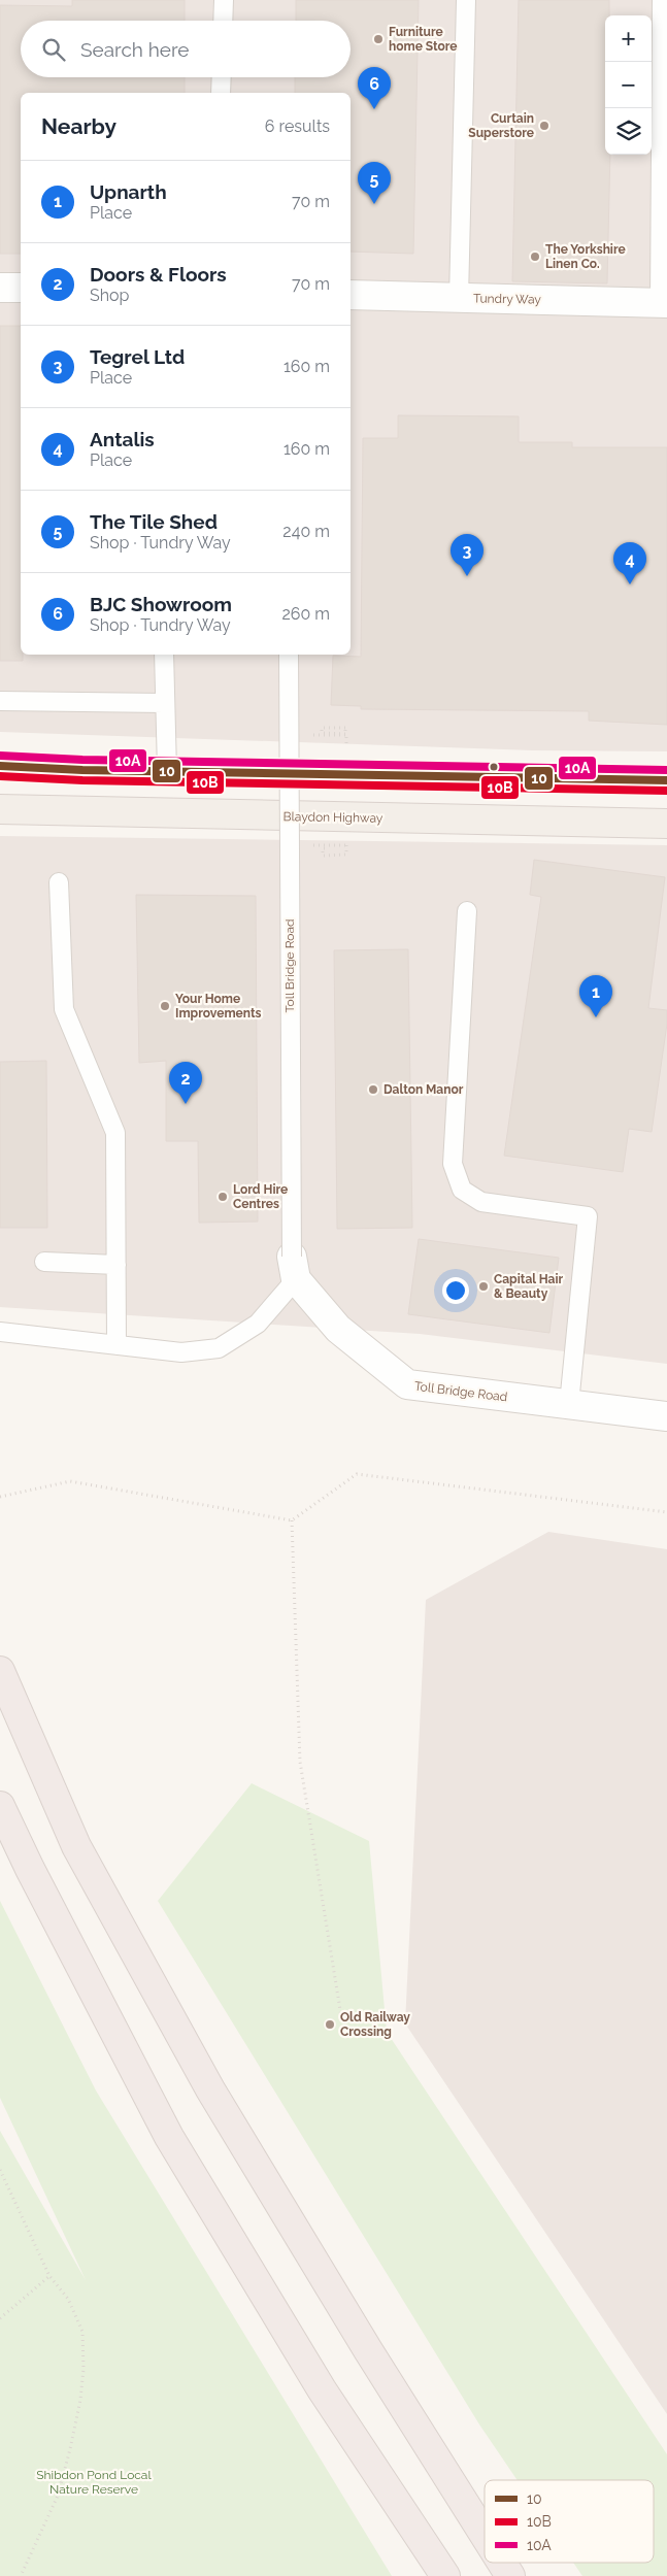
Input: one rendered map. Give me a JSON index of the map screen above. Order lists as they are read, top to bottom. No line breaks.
{"streets":{"main road":["Blaydon Highway"],"street":["Tundry Way","Toll Bridge Road"]},"parks":["Shibdon Pond Local Nature Reserve"],"places":["Furniture home Store","Curtain Superstore","The Yorkshire Linen Co.","Your Home Improvements","Dalton Manor","Lord Hire Centres","Capital Hair & Beauty","Old Railway Crossing"],"lines":["transit line 10A","transit line 10","transit line 10B"],"legend":["10","10B","10A"],"page":{"map_buttons":["+","−"],"search":"Search here","pins":["6","5","3","4","1","2"],"heading":["Nearby","6 results"],"list":[{"mark":"1","name":"Upnarth","note":"Place","value":"70 m"},{"mark":"2","name":"Doors & Floors","note":"Shop","value":"70 m"},{"mark":"3","name":"Tegrel Ltd","note":"Place","value":"160 m"},{"mark":"4","name":"Antalis","note":"Place","value":"160 m"},{"mark":"5","name":"The Tile Shed","note":"Shop · Tundry Way","value":"240 m"},{"mark":"6","name":"BJC Showroom","note":"Shop · Tundry Way","value":"260 m"}]}}
